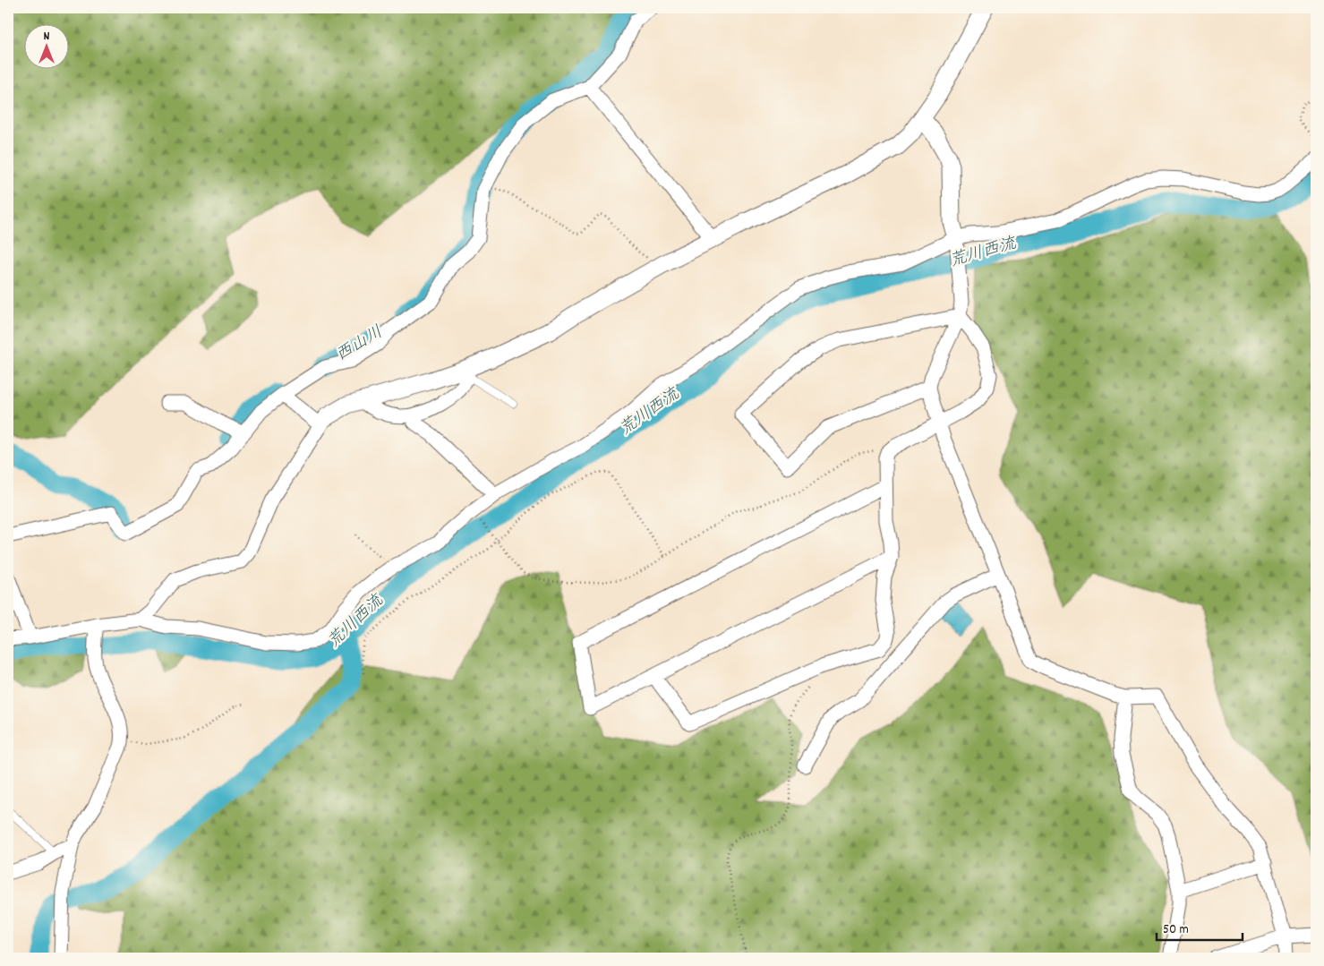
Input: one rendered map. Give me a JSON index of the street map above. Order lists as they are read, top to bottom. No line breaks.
{"water":["荒川西流","西山川"],"scale_bar":"50 m","north":"top"}
